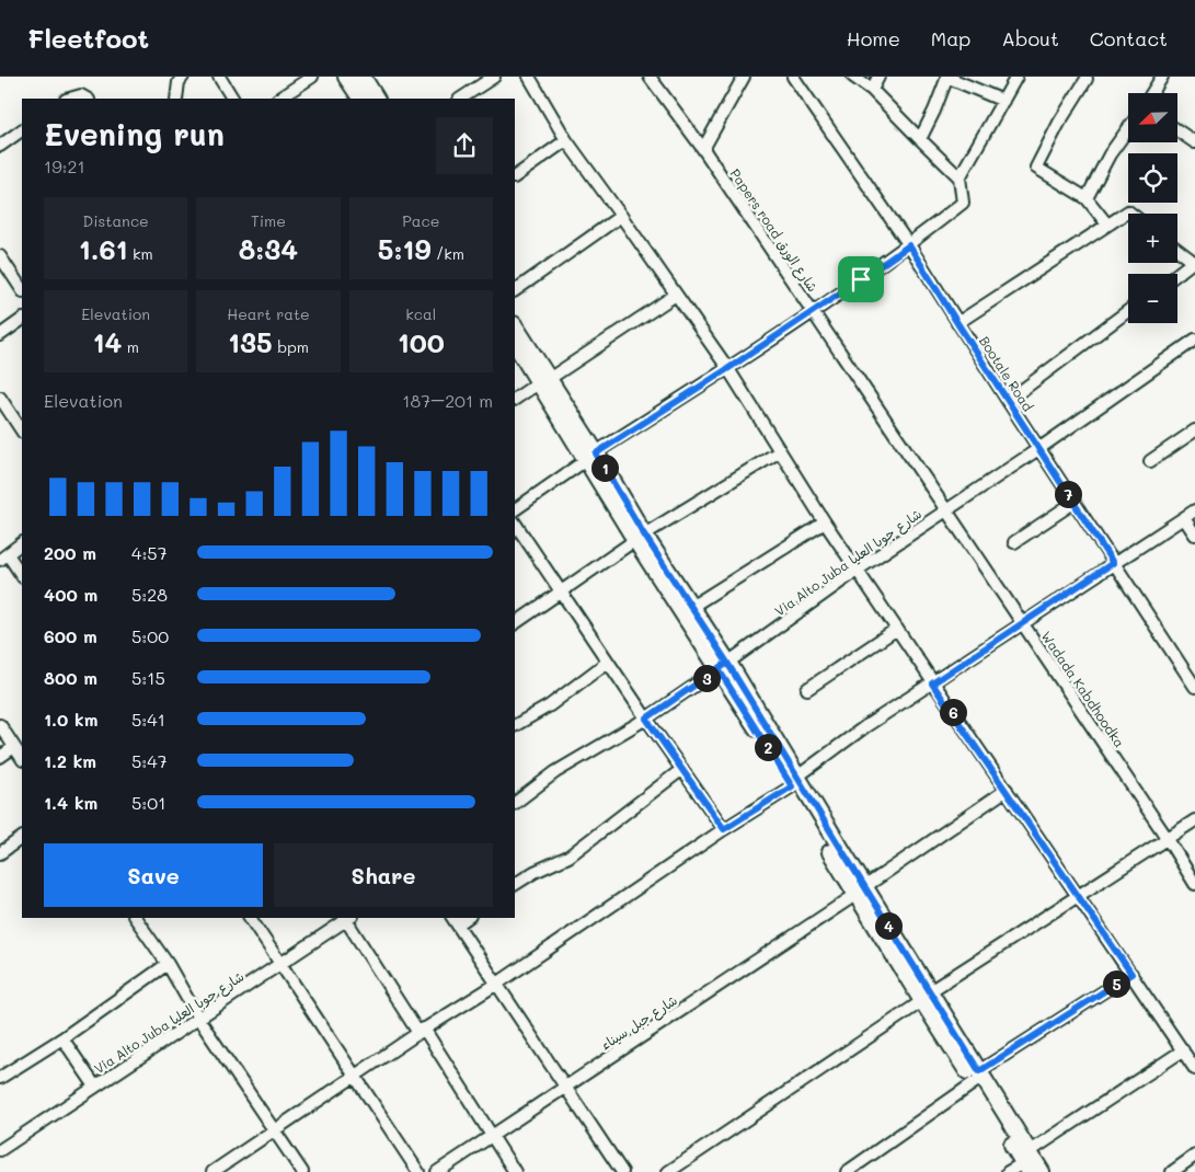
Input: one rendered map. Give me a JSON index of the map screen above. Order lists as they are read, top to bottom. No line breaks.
{"streets":{"street":["Papers road شارع الورق","Bootale Road","Via Alto Juba شارع جوبا العليا","Wadada Kabdhoodka","شارع جبل سيناء"]},"crossings":[["Papers road شارع الورق","Via Alto Juba شارع جوبا العليا"],["Papers road شارع الورق","Wadada Kabdhoodka"],["Bootale Road","Via Alto Juba شارع جوبا العليا"],["Via Alto Juba شارع جوبا العليا","Wadada Kabdhoodka"]],"north":"bottom left","page":{"header":"Fleetfoot","nav":["Home","Map","About","Contact"],"map_buttons":["+","−"],"heading":["Evening run","19:21"],"stats":[["Distance","1.61 km"],["Time","8:34"],["Pace","5:19 /km"],["Elevation","14 m"],["Heart rate","135 bpm"],["kcal","100"]],"chart":["Elevation","187–201 m"],"pins":["1","7","3","6","2","4","5"],"list":[{"name":"200 m","note":"4:57"},{"name":"400 m","note":"5:28"},{"name":"600 m","note":"5:00"},{"name":"800 m","note":"5:15"},{"name":"1.0 km","note":"5:41"},{"name":"1.2 km","note":"5:47"},{"name":"1.4 km","note":"5:01"}],"buttons":["Save","Share"]}}
